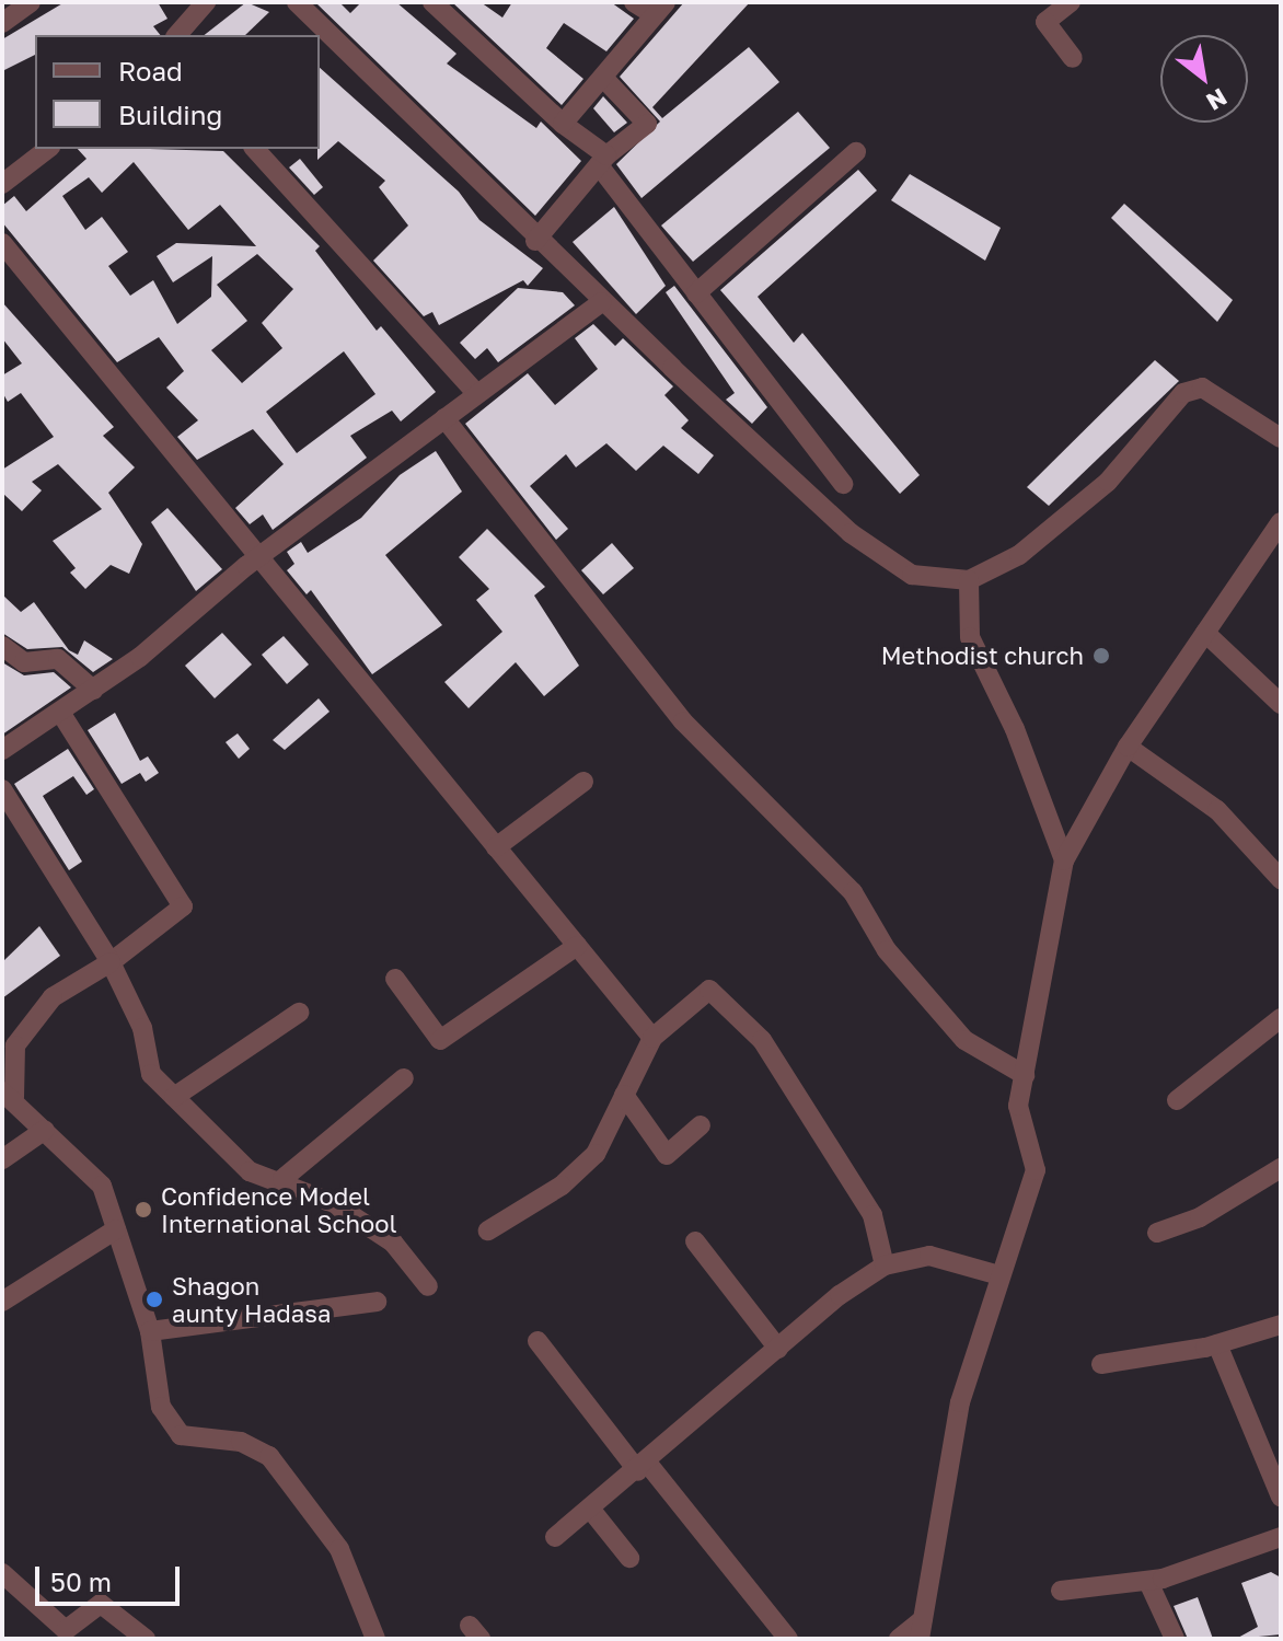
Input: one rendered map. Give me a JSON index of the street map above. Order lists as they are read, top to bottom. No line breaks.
{"places":["Methodist church","Confidence Model International School","Shagon aunty Hadasa"],"legend":["Road","Building"],"scale_bar":"50 m","north":"bottom right"}
